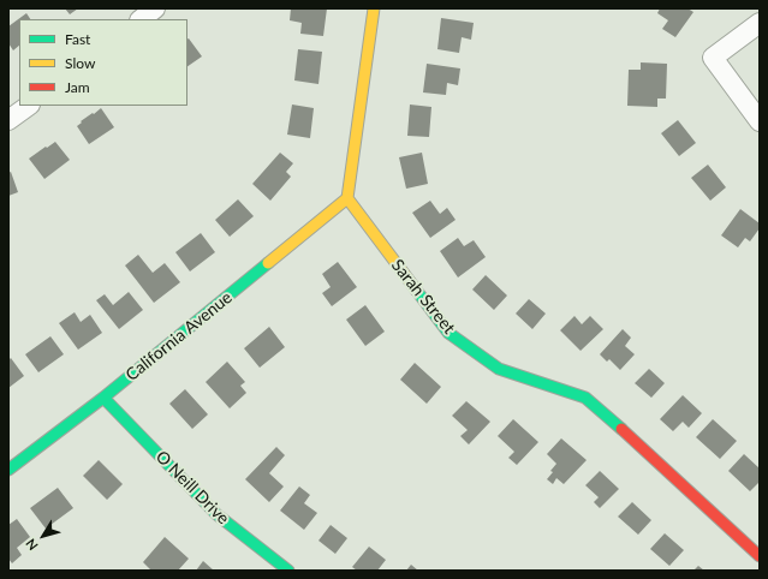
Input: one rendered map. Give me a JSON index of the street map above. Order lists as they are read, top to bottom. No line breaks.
{"streets":{"street":["Sarah Street","California Avenue","O Neill Drive"]},"crossings":[["Sarah Street","California Avenue"],["California Avenue","O Neill Drive"]],"legend":["Fast","Slow","Jam"],"north":"bottom left"}
